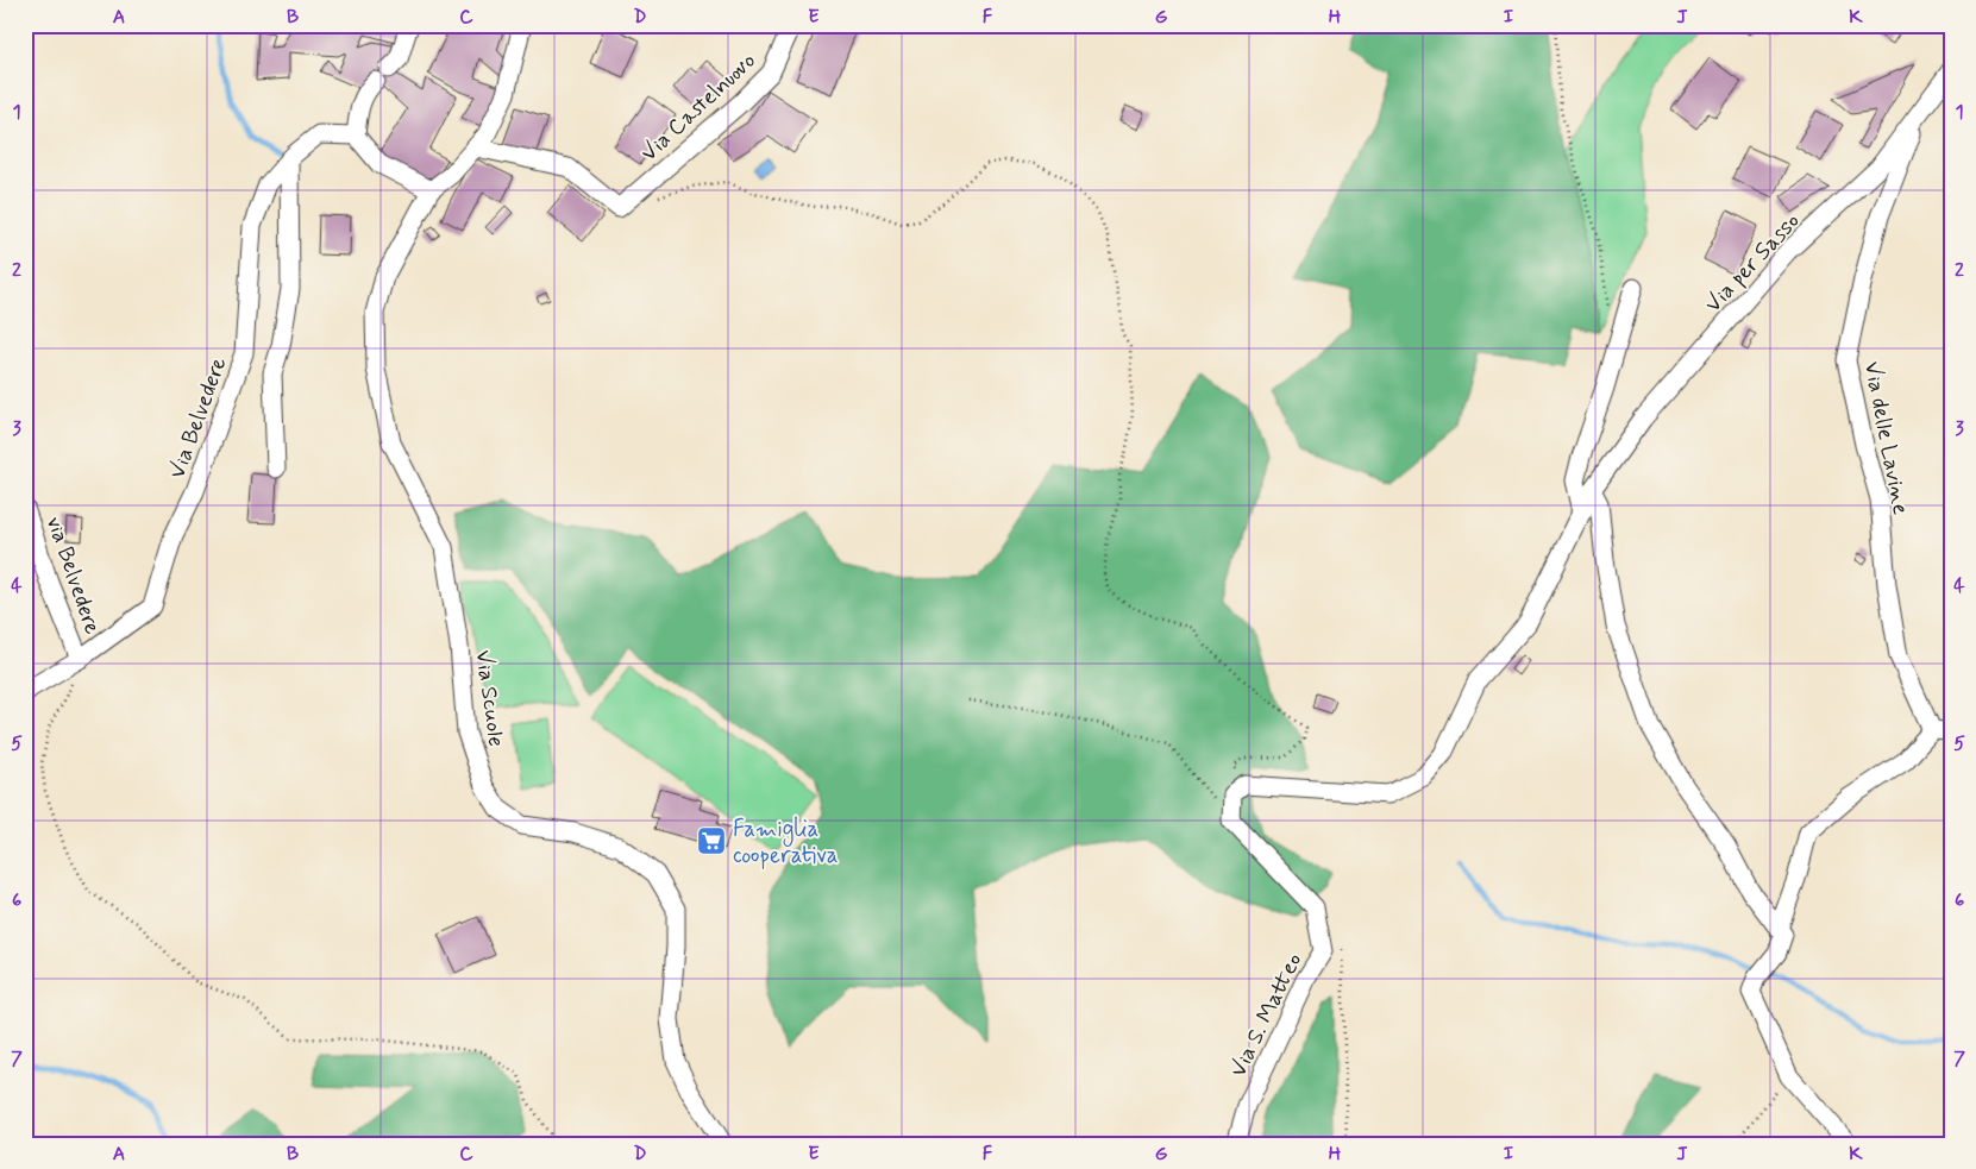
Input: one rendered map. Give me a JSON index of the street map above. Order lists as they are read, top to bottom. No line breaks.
{"streets":{"street":["Via Castelnuovo","Via per Sasso","Via Belvedere","Via delle Lavine","via Belvedere","Via Scuole","Via S. Matteo"]},"crossings":[["Via per Sasso","Via delle Lavine"],["Via Belvedere","via Belvedere"]],"places":{"supermarket":["Famiglia cooperativa"]},"grid":{"columns":["A","B","C","D","E","F","G","H","I","J","K"],"rows":["1","2","3","4","5","6","7"]}}
